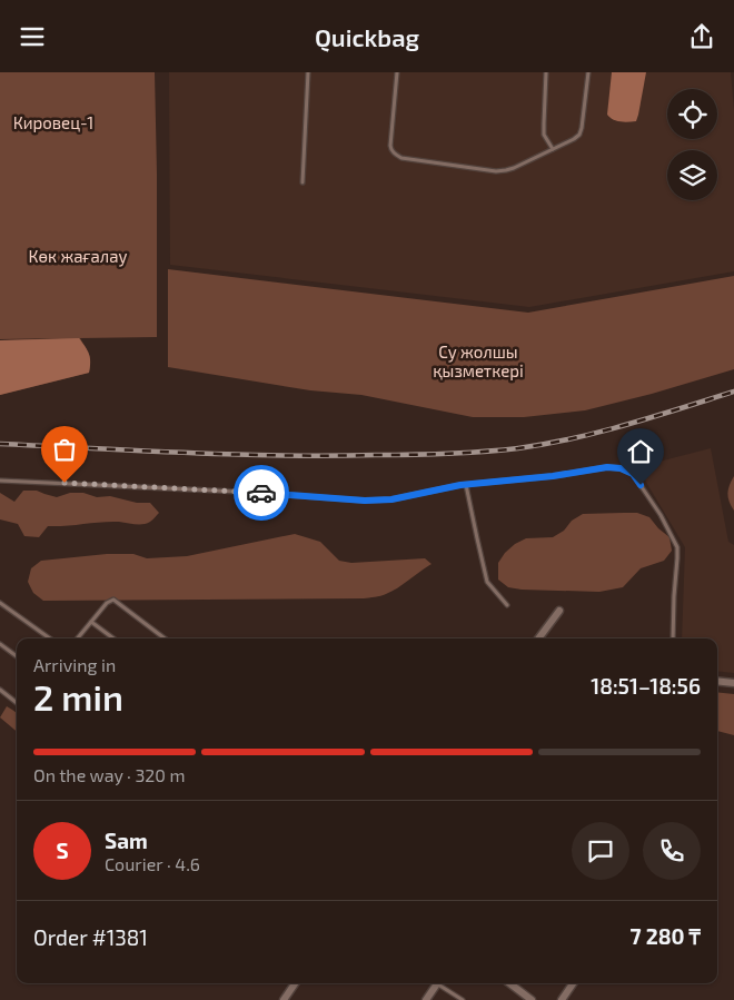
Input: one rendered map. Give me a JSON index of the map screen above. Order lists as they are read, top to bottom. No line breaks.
{"parks":["Кировец-1","Көк жағалау","Су жолшы қызметкері"],"page":{"header":"Quickbag","heading":["2 min","Arriving in","18:51–18:56"],"panel":["Sam","Courier · 4.6","Order #1381","7 280 ₸"],"bar":"On the way · 320 m","round":"S"}}
